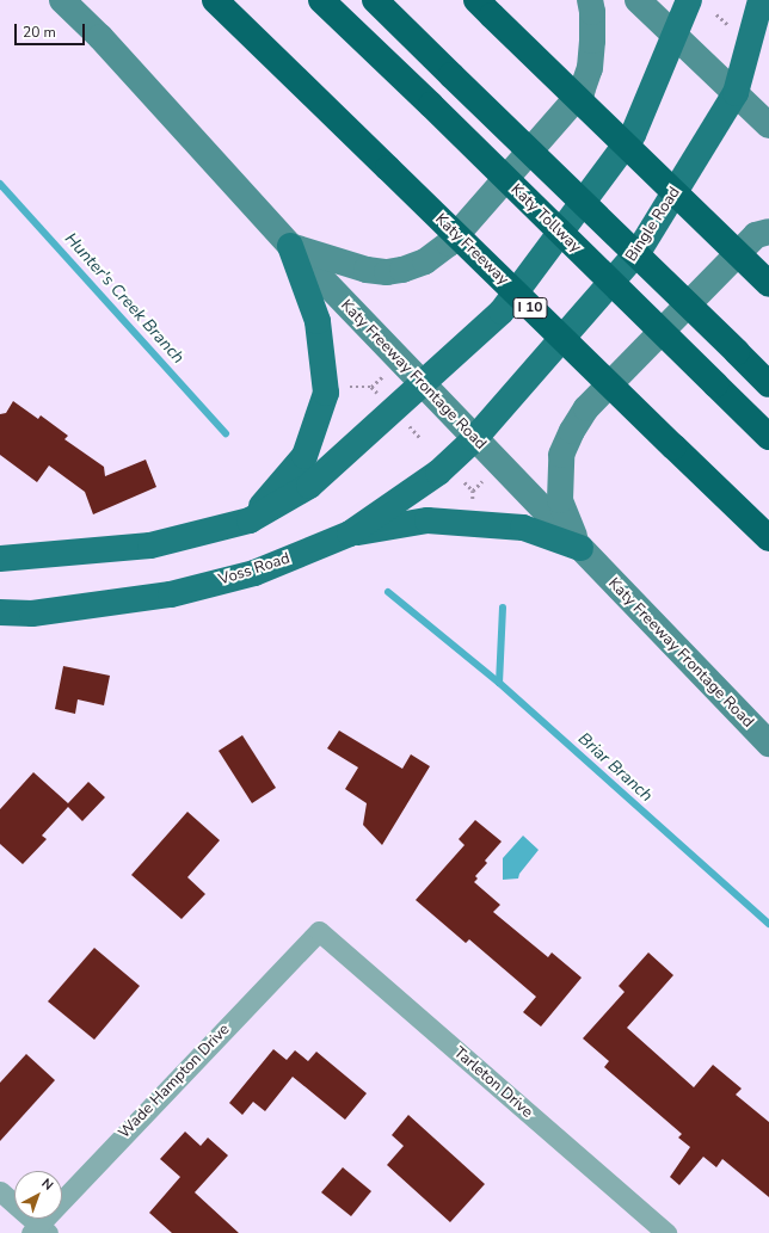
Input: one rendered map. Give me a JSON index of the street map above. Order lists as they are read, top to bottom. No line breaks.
{"streets":{"highway":["Katy Tollway","Katy Freeway","I 10"],"main road":["Bingle Road","Katy Freeway Frontage Road","Voss Road"],"street":["Wade Hampton Drive","Tarleton Drive"]},"crossings":[["Bingle Road","Katy Freeway Frontage Road"],["Bingle Road","Voss Road"],["Katy Freeway Frontage Road","Voss Road"],["Wade Hampton Drive","Tarleton Drive"]],"water":["Hunter's Creek Branch","Briar Branch"],"scale_bar":"20 m","north":"top right"}
